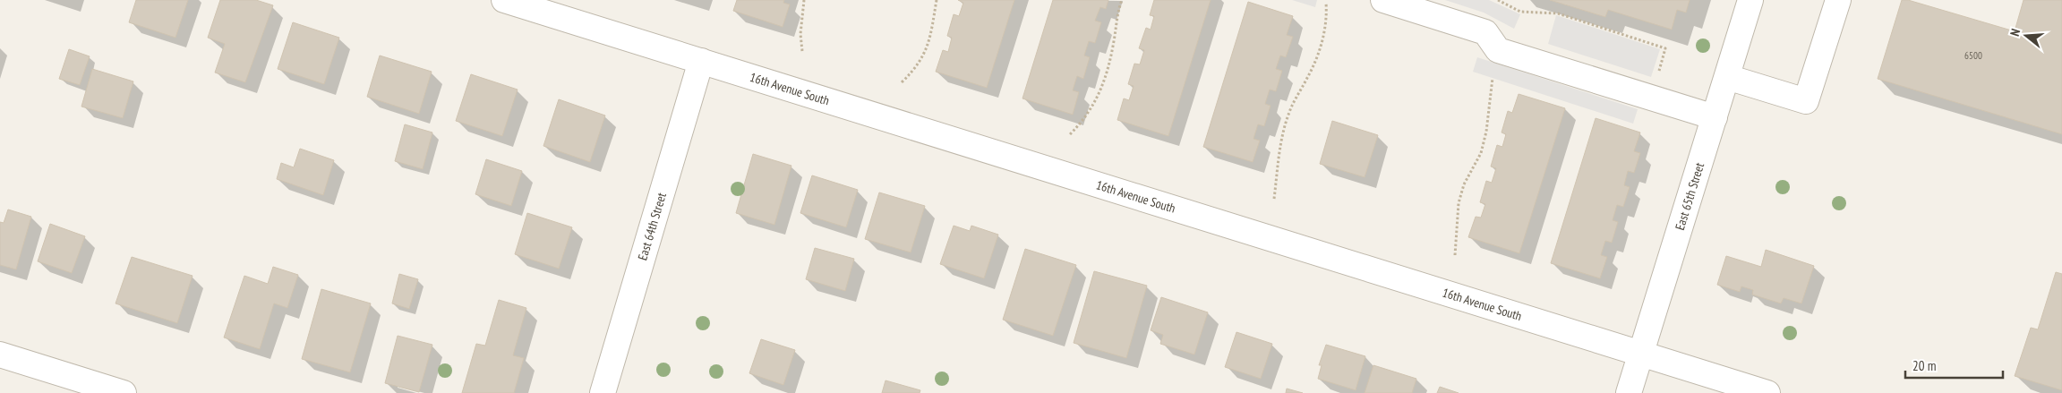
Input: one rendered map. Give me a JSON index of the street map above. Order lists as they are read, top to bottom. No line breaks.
{"streets":{"street":["16th Avenue South","East 65th Street","East 64th Street"]},"crossings":[["16th Avenue South","East 65th Street"],["16th Avenue South","East 64th Street"]],"house_numbers":["6500"],"scale_bar":"20 m","north":"left"}
